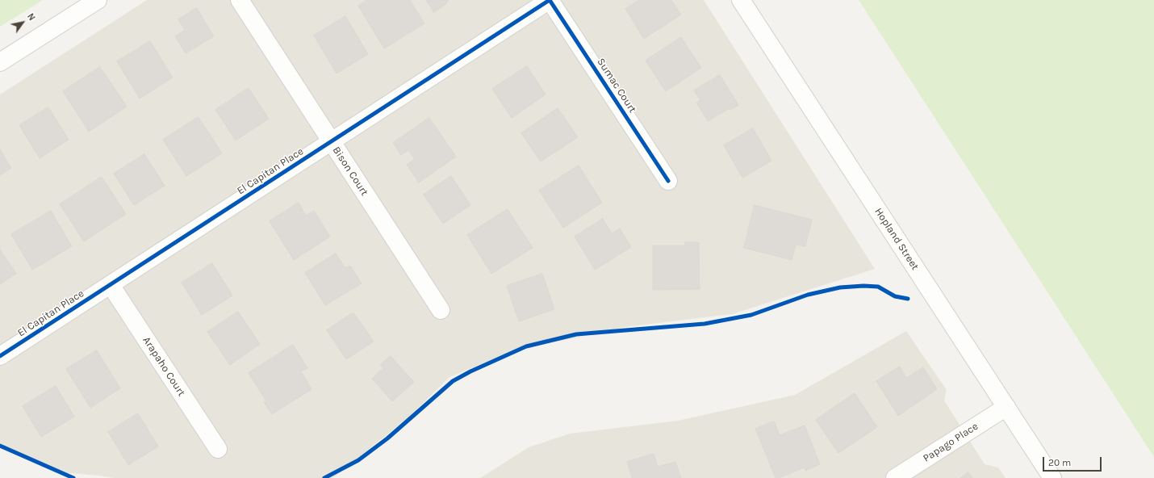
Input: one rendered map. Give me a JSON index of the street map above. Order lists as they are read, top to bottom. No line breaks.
{"streets":{"street":["Sumac Court","El Capitan Place","Bison Court","Hopland Street","Arapaho Court","Papago Place"]},"crossings":[["Sumac Court","El Capitan Place"],["El Capitan Place","Bison Court"],["El Capitan Place","Arapaho Court"],["Hopland Street","Papago Place"]],"scale_bar":"20 m","north":"top right"}
